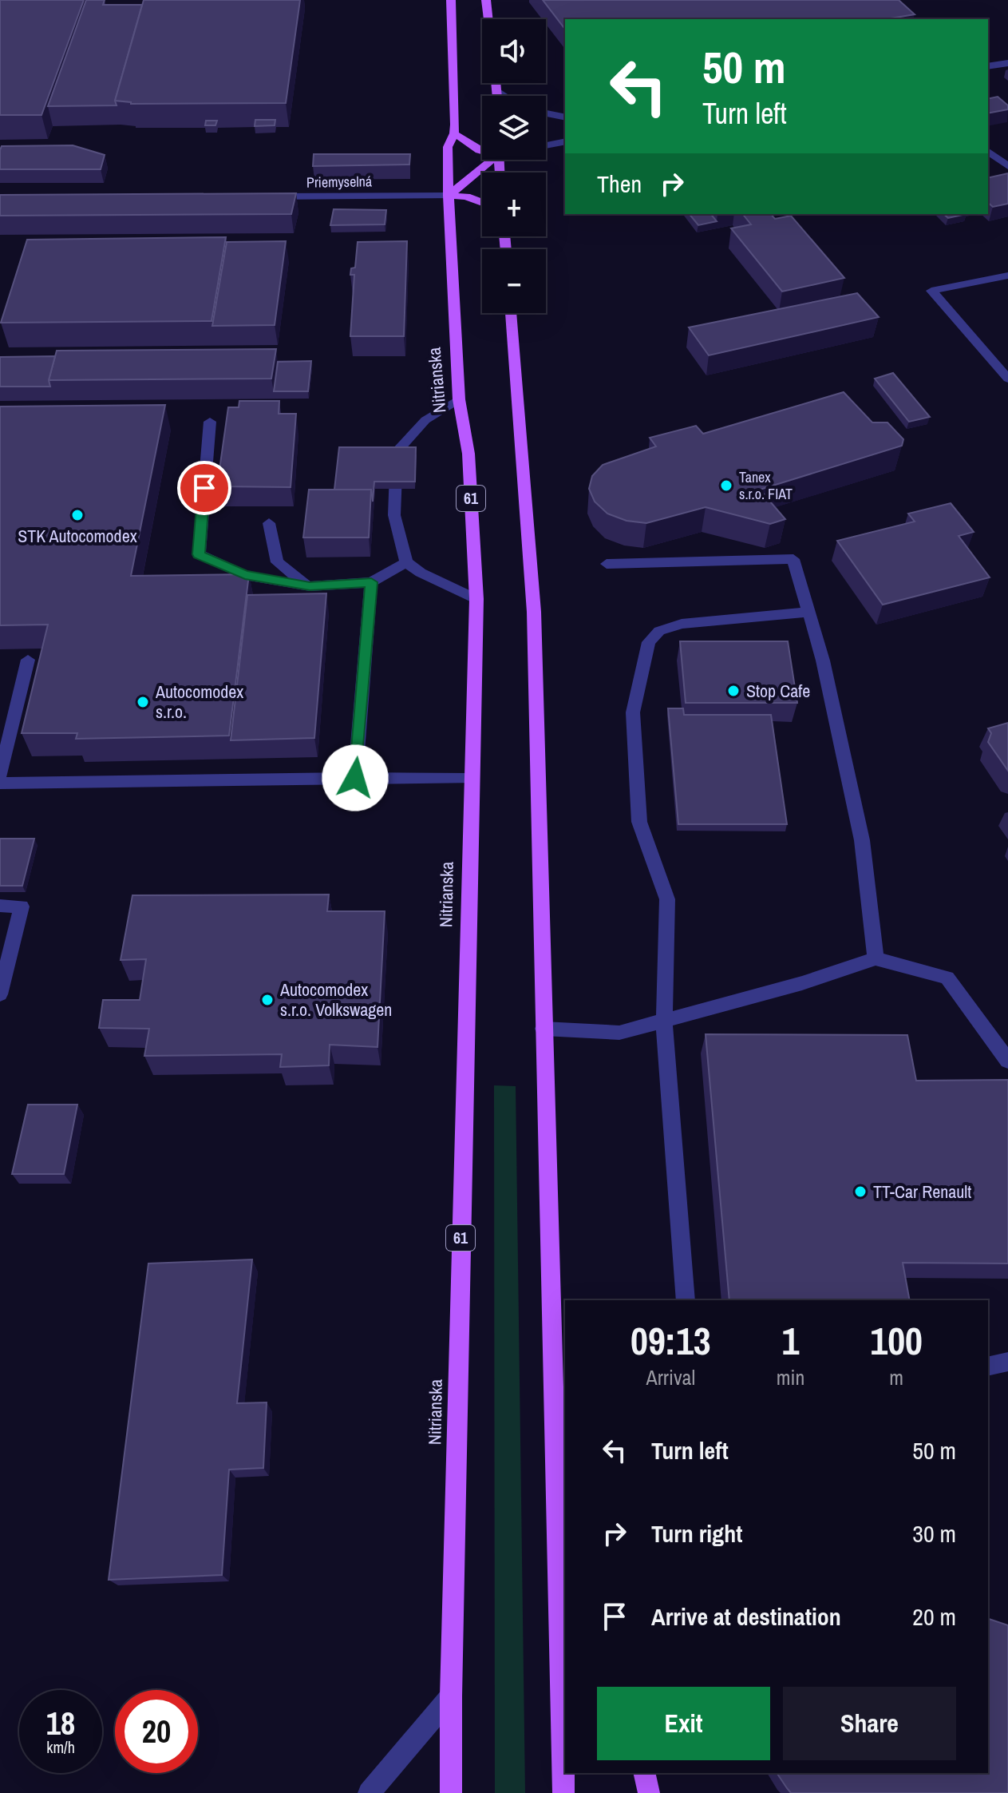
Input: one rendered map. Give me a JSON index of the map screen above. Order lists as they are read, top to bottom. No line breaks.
{"streets":{"main road":["Nitrianska","61"],"street":["Priemyselná"]},"crossings":[["Priemyselná","Nitrianska"]],"places":["Tanex s.r.o. FIAT","STK Autocomodex","Stop Cafe","Autocomodex s.r.o.","Autocomodex s.r.o. Volkswagen","TT-Car Renault"],"page":{"map_buttons":["+","−"],"turn":["50 m","Turn left"],"then":"Then","eta":["09:13","Arrival","1","min","100","m"],"list":[{"name":"Turn left","value":"50 m"},{"name":"Turn right","value":"30 m"},{"name":"Arrive at destination","value":"20 m"}],"buttons":["Exit","Share"],"speed":"18 km/h","limit":"20"}}
